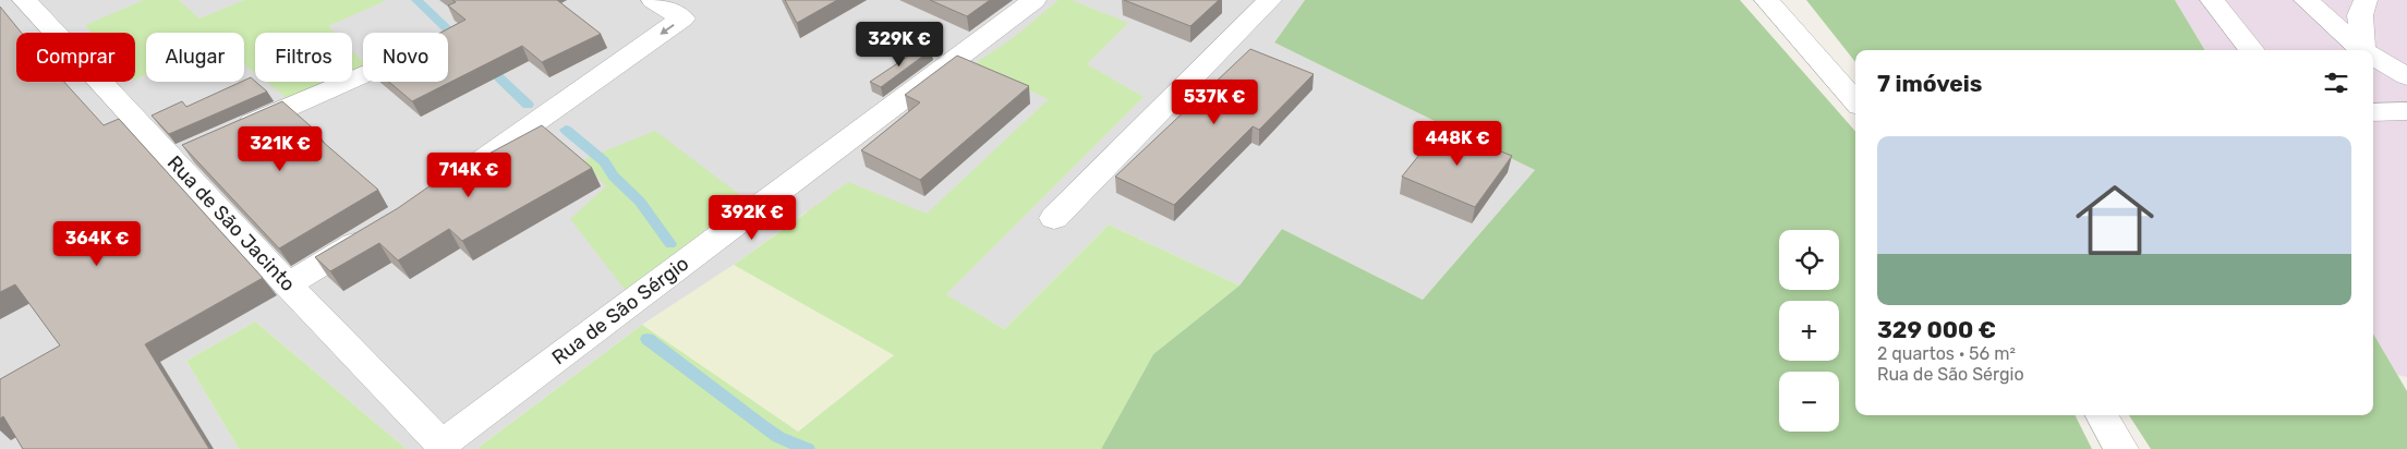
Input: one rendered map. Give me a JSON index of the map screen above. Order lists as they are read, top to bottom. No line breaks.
{"streets":{"street":["Rua de São Jacinto","Rua de São Sérgio"]},"crossings":[["Rua de São Jacinto","Rua de São Sérgio"]],"page":{"price":["329K €","537K €","448K €","321K €","714K €","392K €","364K €"],"chip":["Comprar","Alugar","Filtros","Novo"],"heading":"7 imóveis","list":[{"name":"329 000 €","note":"2 quartos · 56 m² · Rua de São Sérgio"}],"map_buttons":["+","−"]}}
